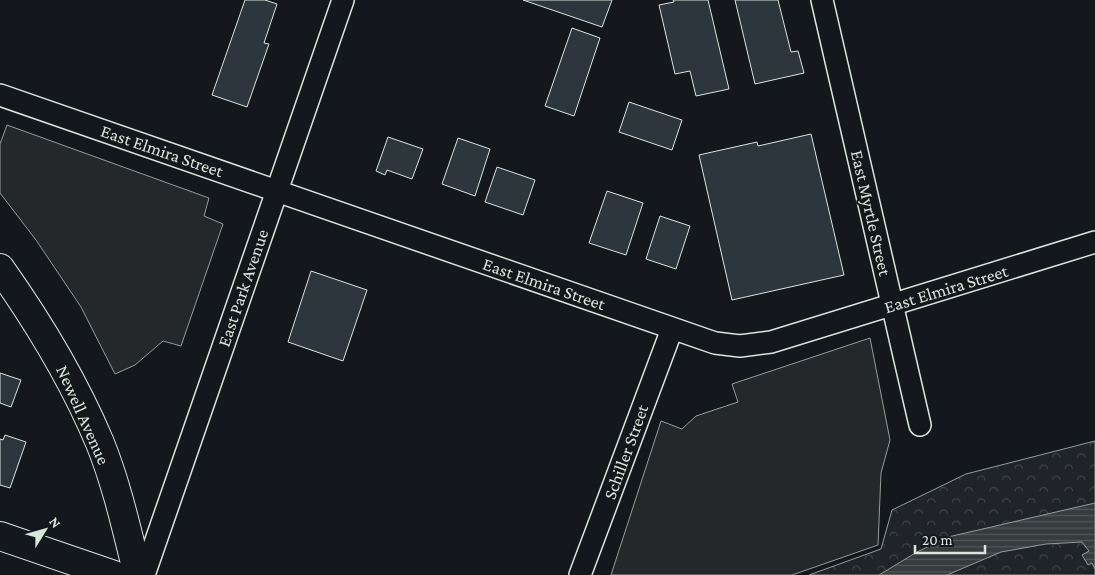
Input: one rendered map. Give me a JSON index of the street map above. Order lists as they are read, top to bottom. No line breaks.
{"streets":{"main road":["Newell Avenue"],"street":["East Elmira Street","East Myrtle Street","East Park Avenue","Schiller Street"]},"crossings":[["East Elmira Street","East Myrtle Street"],["East Elmira Street","East Park Avenue"],["East Elmira Street","Schiller Street"]],"scale_bar":"20 m","north":"top right"}
